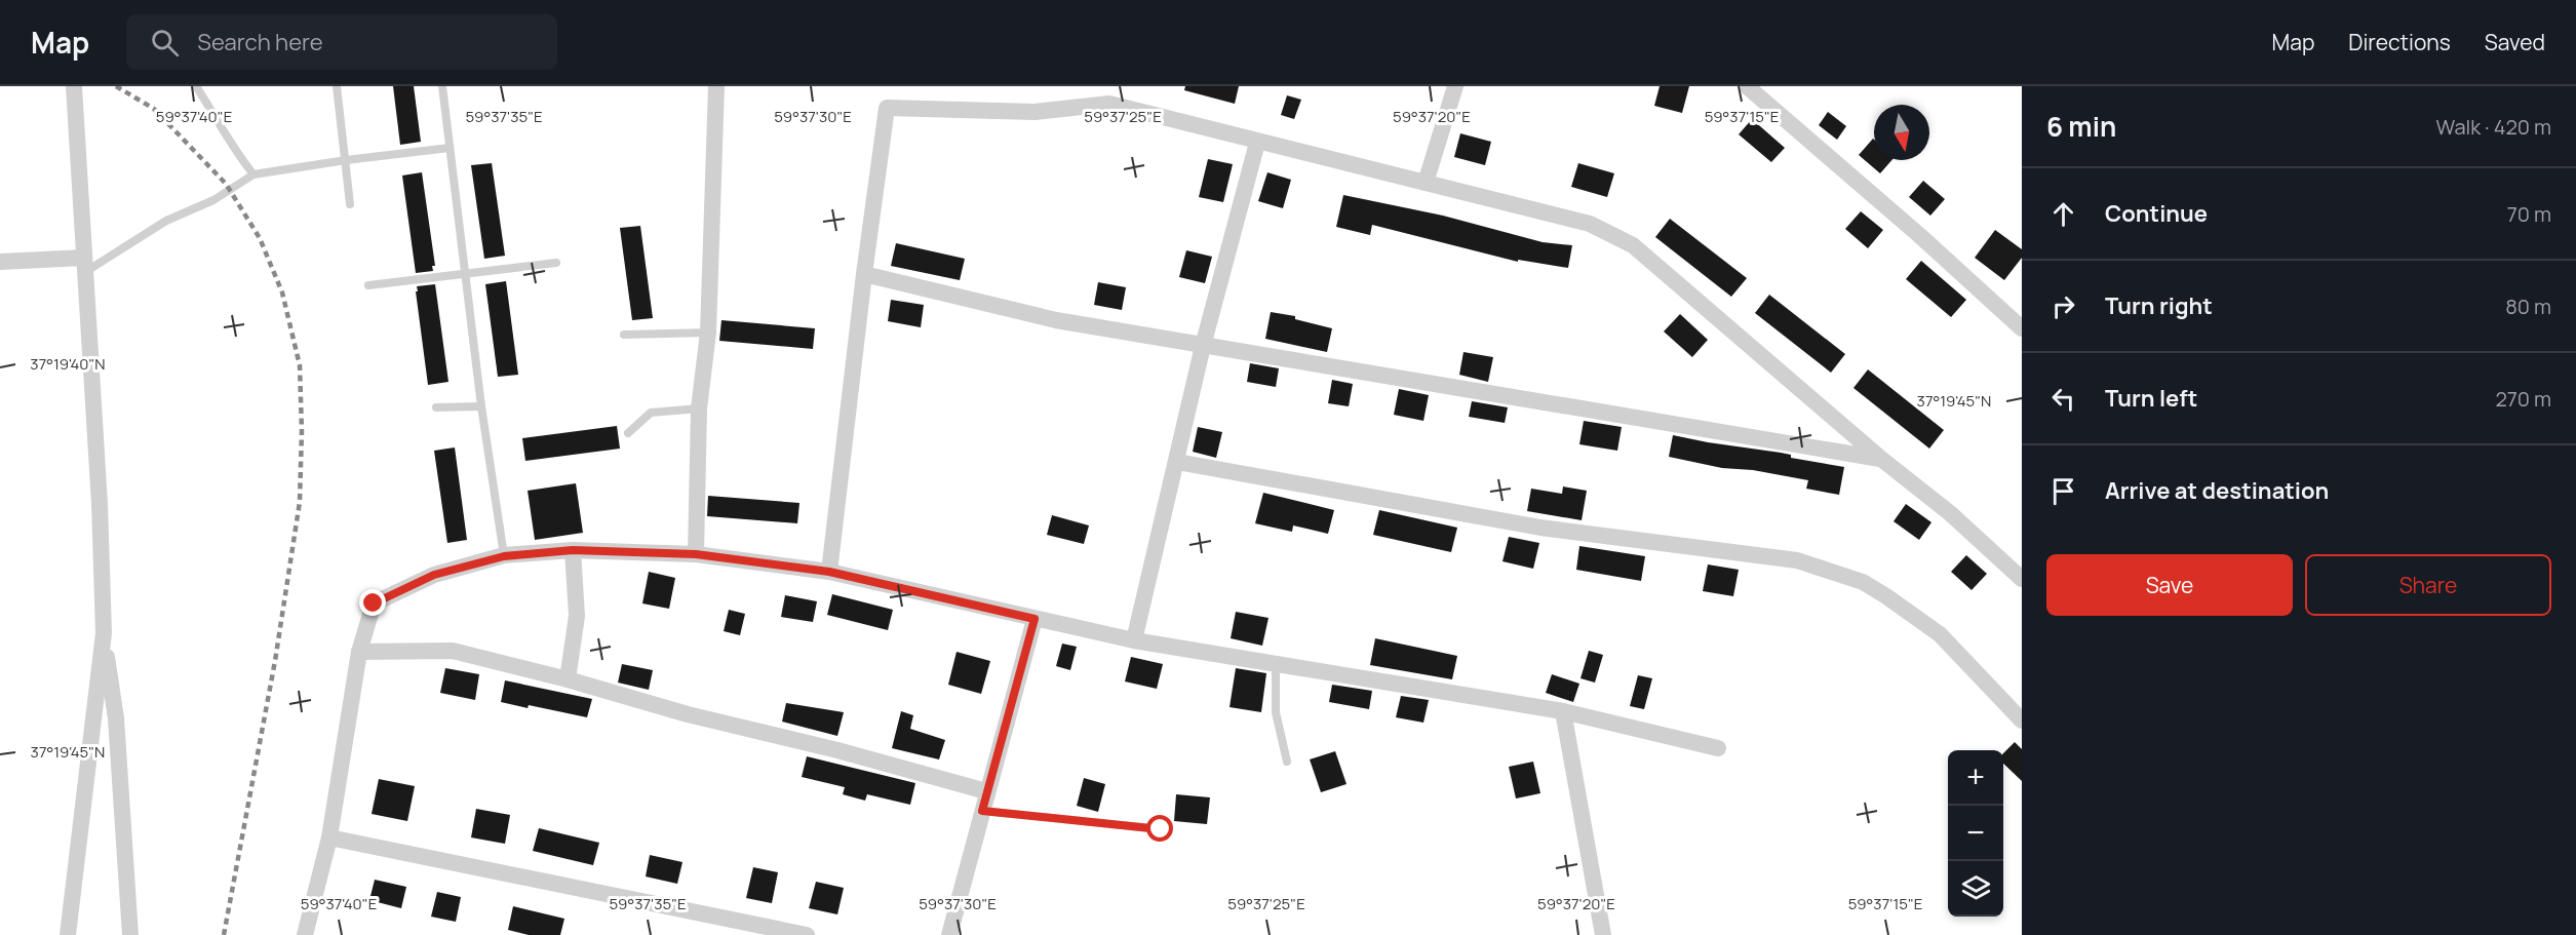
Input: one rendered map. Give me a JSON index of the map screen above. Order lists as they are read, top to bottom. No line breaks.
{"north":"bottom","page":{"header":"Map","search":"Search here","nav":["Map","Directions","Saved"],"heading":["6 min","Walk · 420 m"],"list":[["Continue","70 m"],["Turn right","80 m"],["Turn left","270 m"],"Arrive at destination"],"buttons":["Save","Share"],"map_buttons":["+","−"]},"coordinates":["59°37'40\"E","59°37'35\"E","59°37'30\"E","59°37'25\"E","59°37'20\"E","59°37'15\"E","37°19'40\"N","37°19'45\"N"]}
